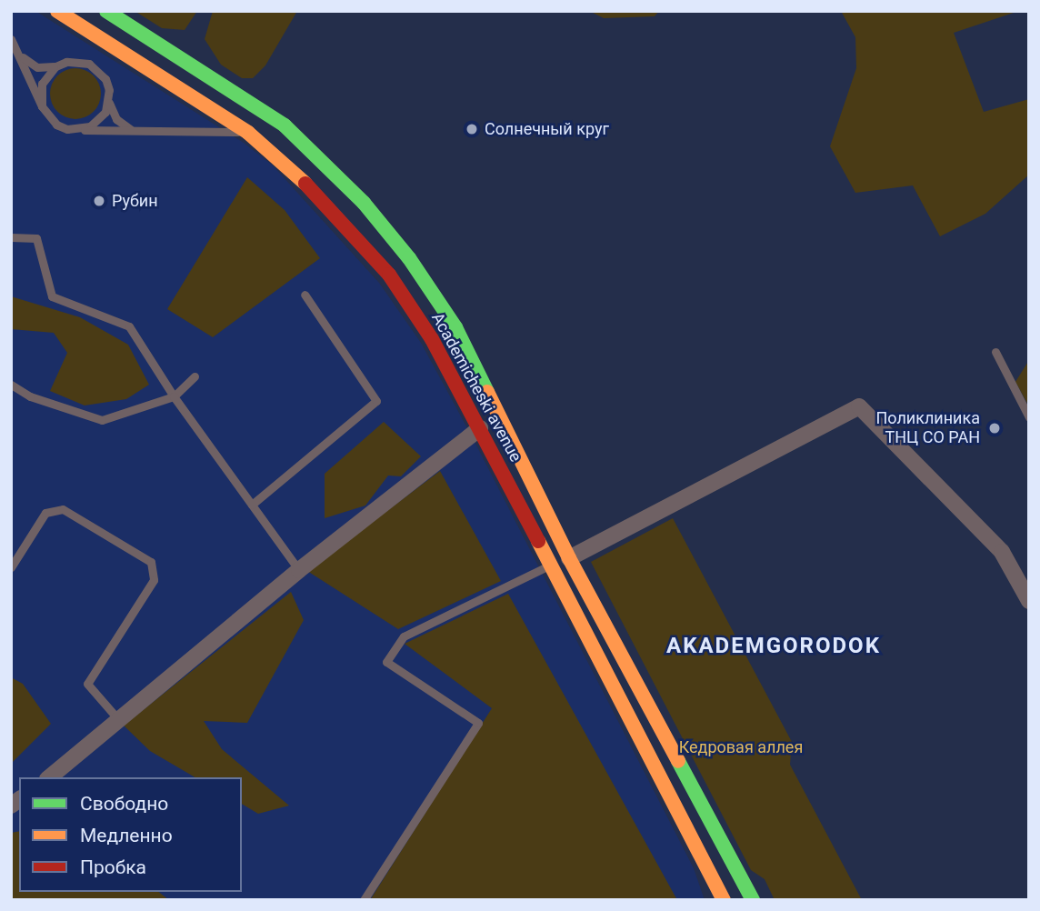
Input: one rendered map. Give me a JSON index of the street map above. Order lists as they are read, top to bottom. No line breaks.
{"streets":{"main road":["Academicheski avenue"]},"districts":["AKADEMGORODOK"],"parks":["Кедровая аллея"],"places":["Солнечный круг","Рубин","Поликлиника ТНЦ СО РАН"],"legend":["Свободно","Медленно","Пробка"]}
